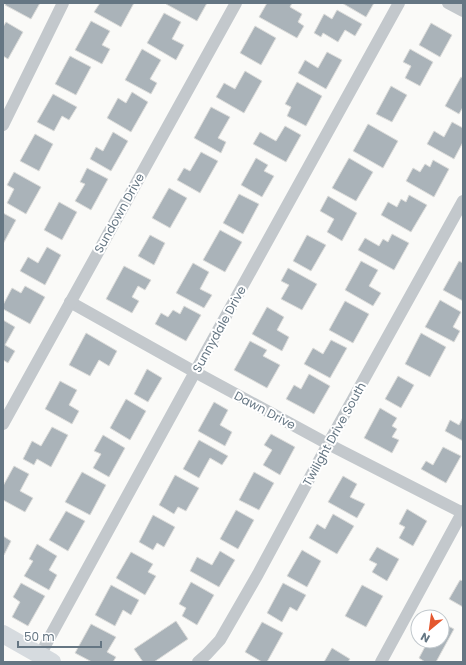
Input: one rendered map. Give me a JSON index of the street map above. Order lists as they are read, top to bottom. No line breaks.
{"streets":{"street":["Sundown Drive","Sunnydale Drive","Dawn Drive","Twilight Drive South"]},"crossings":[["Sundown Drive","Dawn Drive"],["Sunnydale Drive","Dawn Drive"],["Dawn Drive","Twilight Drive South"]],"scale_bar":"50 m","north":"bottom left"}
